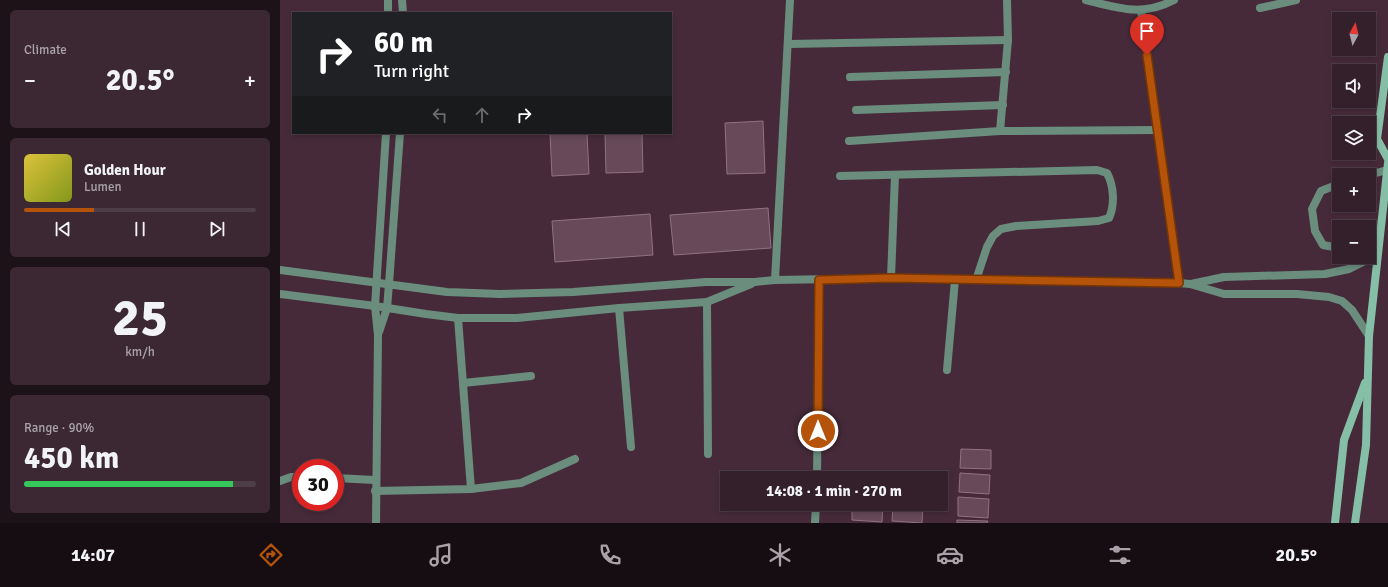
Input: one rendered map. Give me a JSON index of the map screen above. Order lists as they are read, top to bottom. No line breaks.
{"north":"top","page":{"tile":["Climate",["25","km/h"],["Range · 90%","450 km"]],"map_buttons":["+","−"],"turn":["60 m","Turn right"],"heat":["−","20.5°","+"],"song":["Golden Hour","Lumen"],"limit":"30","trip":"14:08 · 1 min · 270 m","tabs":["14:07","20.5°"]}}
